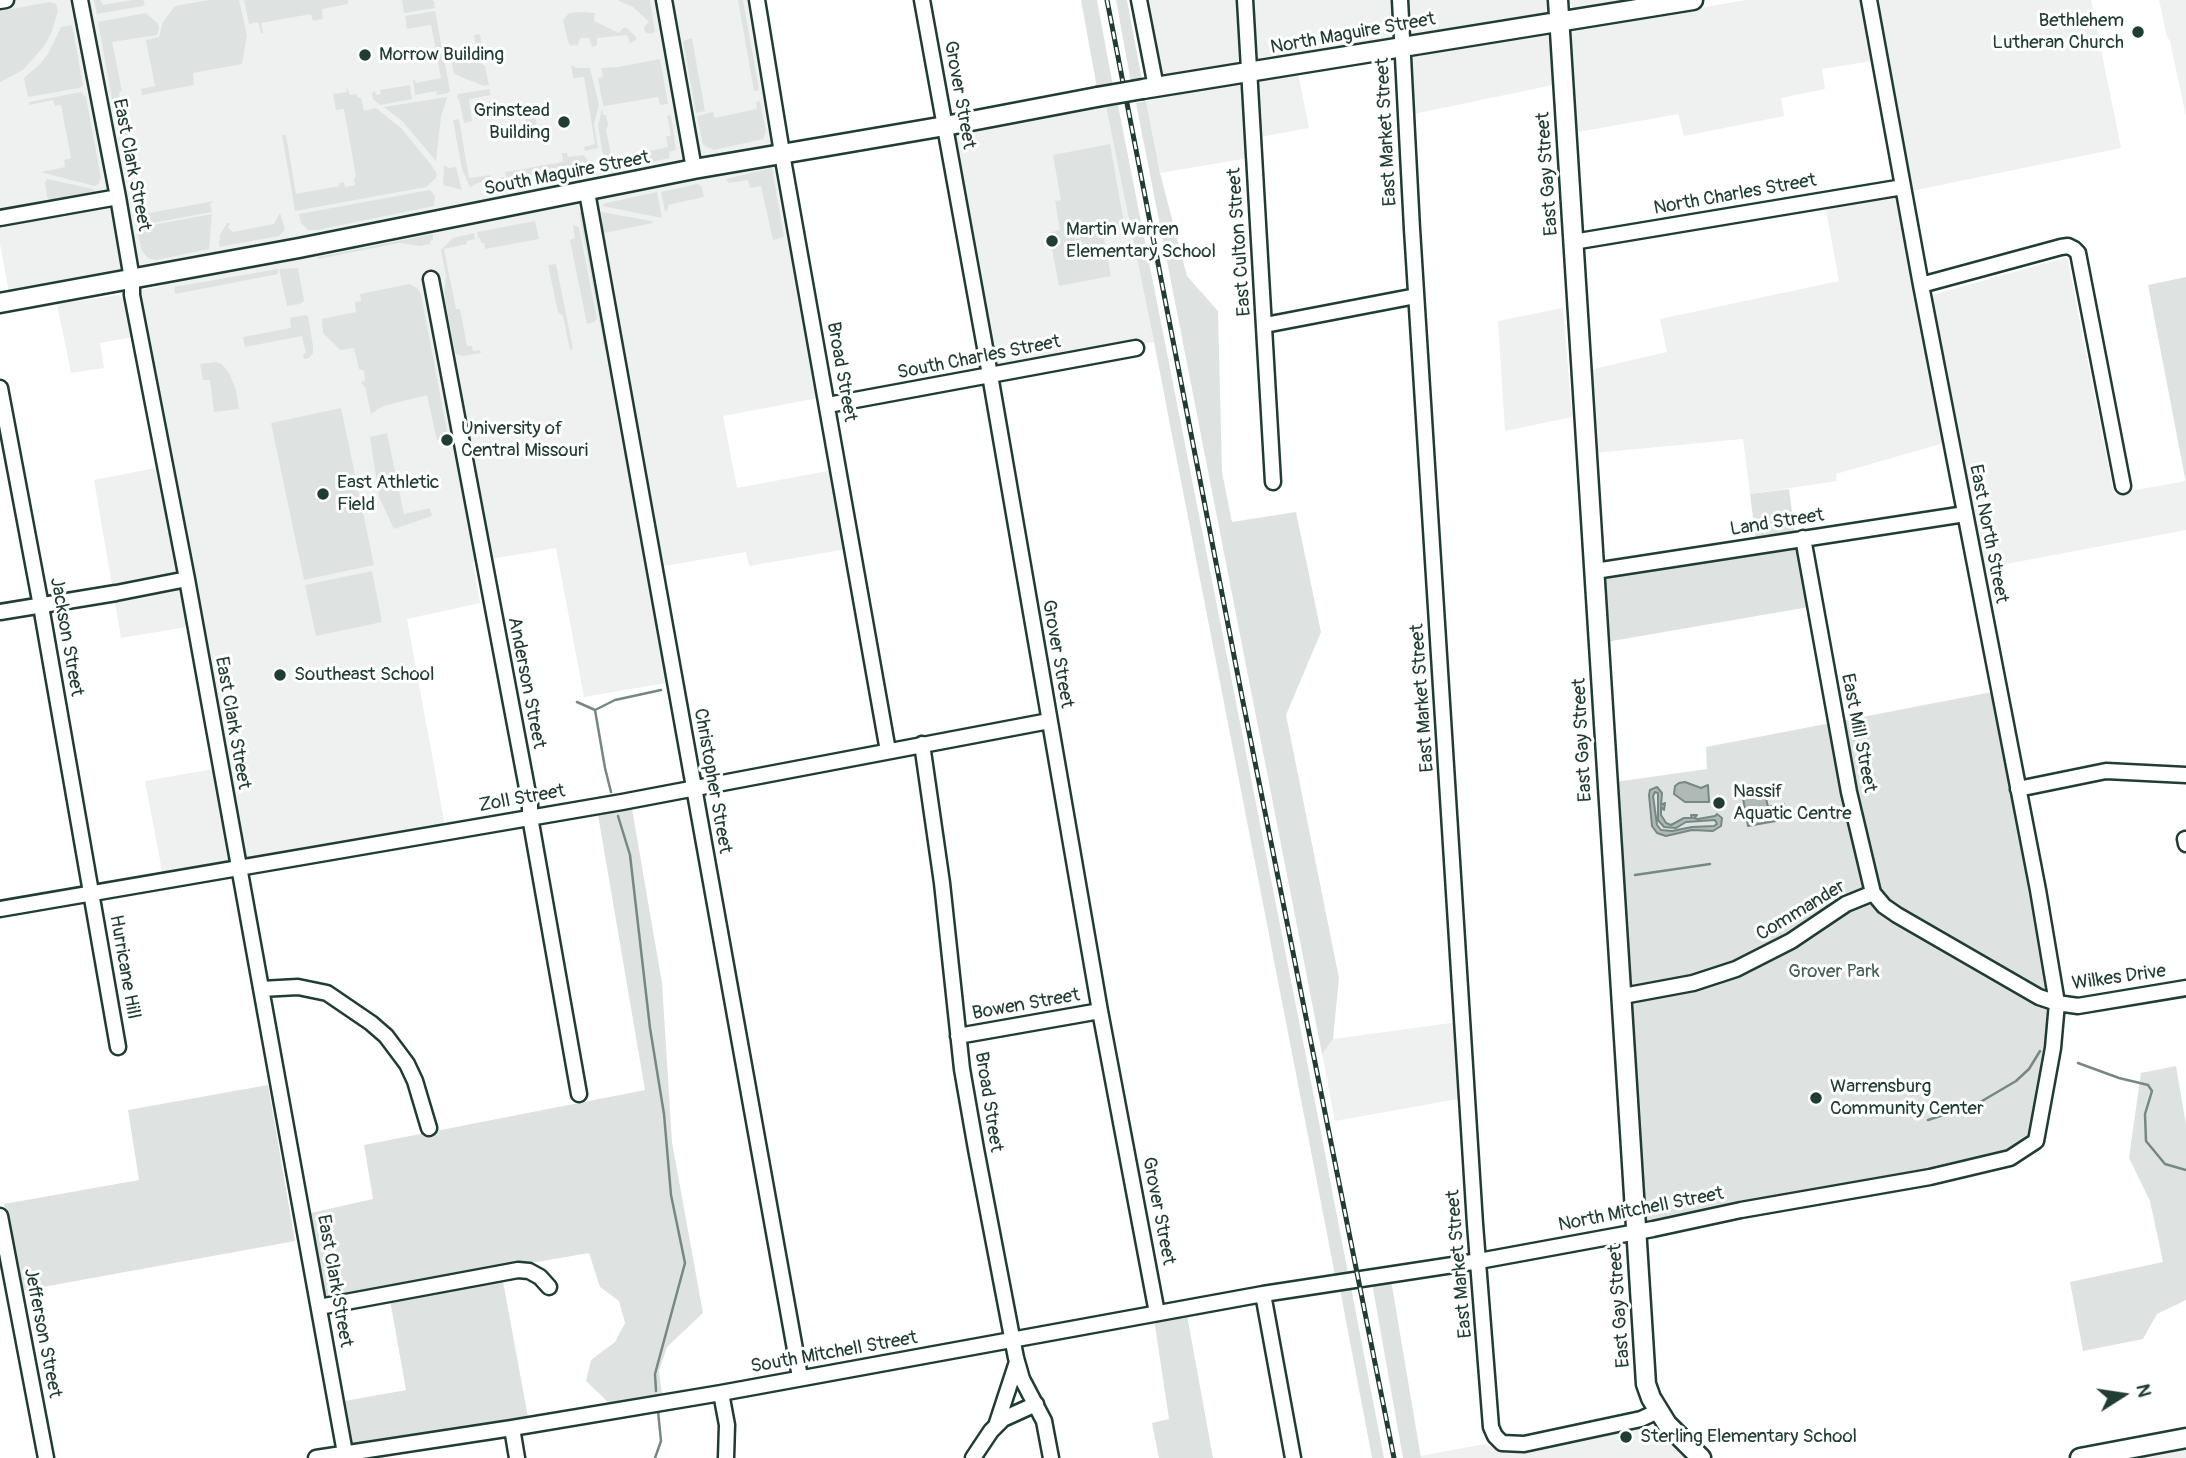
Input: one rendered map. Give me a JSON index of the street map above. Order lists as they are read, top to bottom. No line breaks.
{"streets":{"main road":["North Maguire Street","South Maguire Street","East Gay Street"],"street":["Grover Street","East Market Street","East Clark Street","North Charles Street","East Culton Street","South Charles Street","Broad Street","Land Street","East North Street","Jackson Street","Anderson Street","East Mill Street","Christopher Street","Zoll Street","Commander","Hurricane Hill","Wilkes Drive","Bowen Street","North Mitchell Street","Jefferson Street","South Mitchell Street"]},"crossings":[["North Maguire Street","East Market Street"],["North Maguire Street","South Maguire Street"],["North Maguire Street","East Gay Street"],["North Maguire Street","East Culton Street"],["Grover Street","South Maguire Street"],["Grover Street","South Charles Street"],["Grover Street","Zoll Street"],["Grover Street","Bowen Street"],["Grover Street","South Mitchell Street"],["East Market Street","East Gay Street"],["East Market Street","North Mitchell Street"],["East Clark Street","South Maguire Street"],["East Clark Street","Zoll Street"],["East Clark Street","South Mitchell Street"],["South Maguire Street","Broad Street"],["South Maguire Street","Christopher Street"],["East Gay Street","North Charles Street"],["East Gay Street","Land Street"],["East Gay Street","Commander"],["East Gay Street","North Mitchell Street"],["North Charles Street","East North Street"],["South Charles Street","Broad Street"],["Broad Street","Zoll Street"],["Broad Street","Bowen Street"],["Broad Street","South Mitchell Street"],["Land Street","East North Street"],["Land Street","East Mill Street"],["East North Street","Commander"],["East North Street","Wilkes Drive"],["East North Street","North Mitchell Street"],["Jackson Street","Zoll Street"],["Jackson Street","Hurricane Hill"],["Anderson Street","Zoll Street"],["East Mill Street","Commander"],["Christopher Street","Zoll Street"],["Christopher Street","South Mitchell Street"],["Zoll Street","Hurricane Hill"],["Commander","Wilkes Drive"],["North Mitchell Street","South Mitchell Street"]],"parks":["Grover Park"],"places":["Bethlehem Lutheran Church","Morrow Building","Grinstead Building","Martin Warren Elementary School","University of Central Missouri","East Athletic Field","Southeast School","Nassif Aquatic Centre","Warrensburg Community Center","Sterling Elementary School"],"north":"right"}
